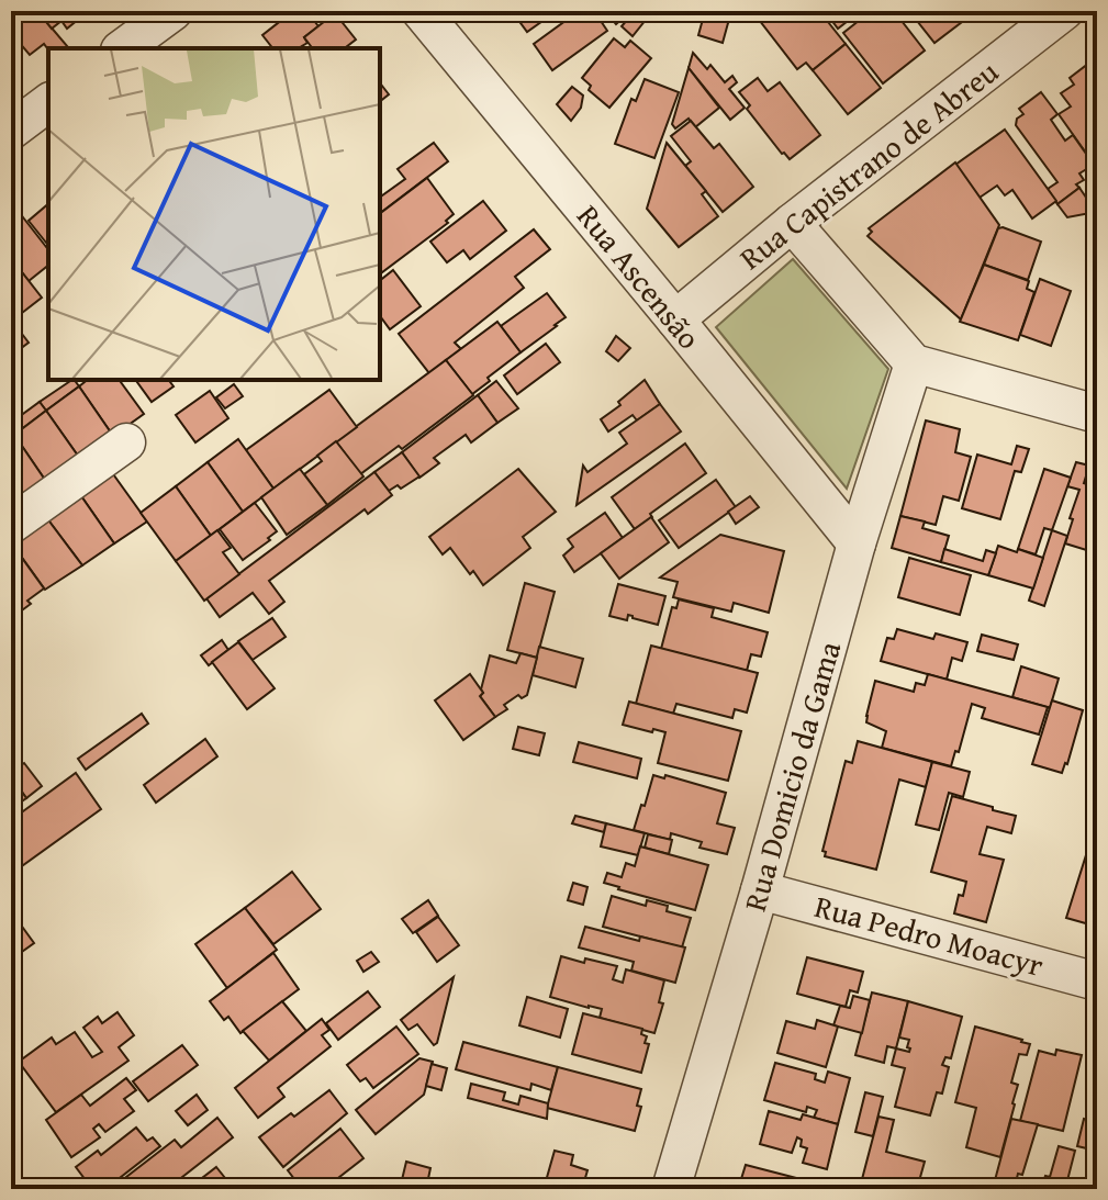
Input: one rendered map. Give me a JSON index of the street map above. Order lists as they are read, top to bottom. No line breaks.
{"streets":{"street":["Rua Capistrano de Abreu","Rua Ascensão","Rua Domicio da Gama","Rua Pedro Moacyr"]},"crossings":[["Rua Capistrano de Abreu","Rua Ascensão"],["Rua Ascensão","Rua Domicio da Gama"],["Rua Domicio da Gama","Rua Pedro Moacyr"]]}
